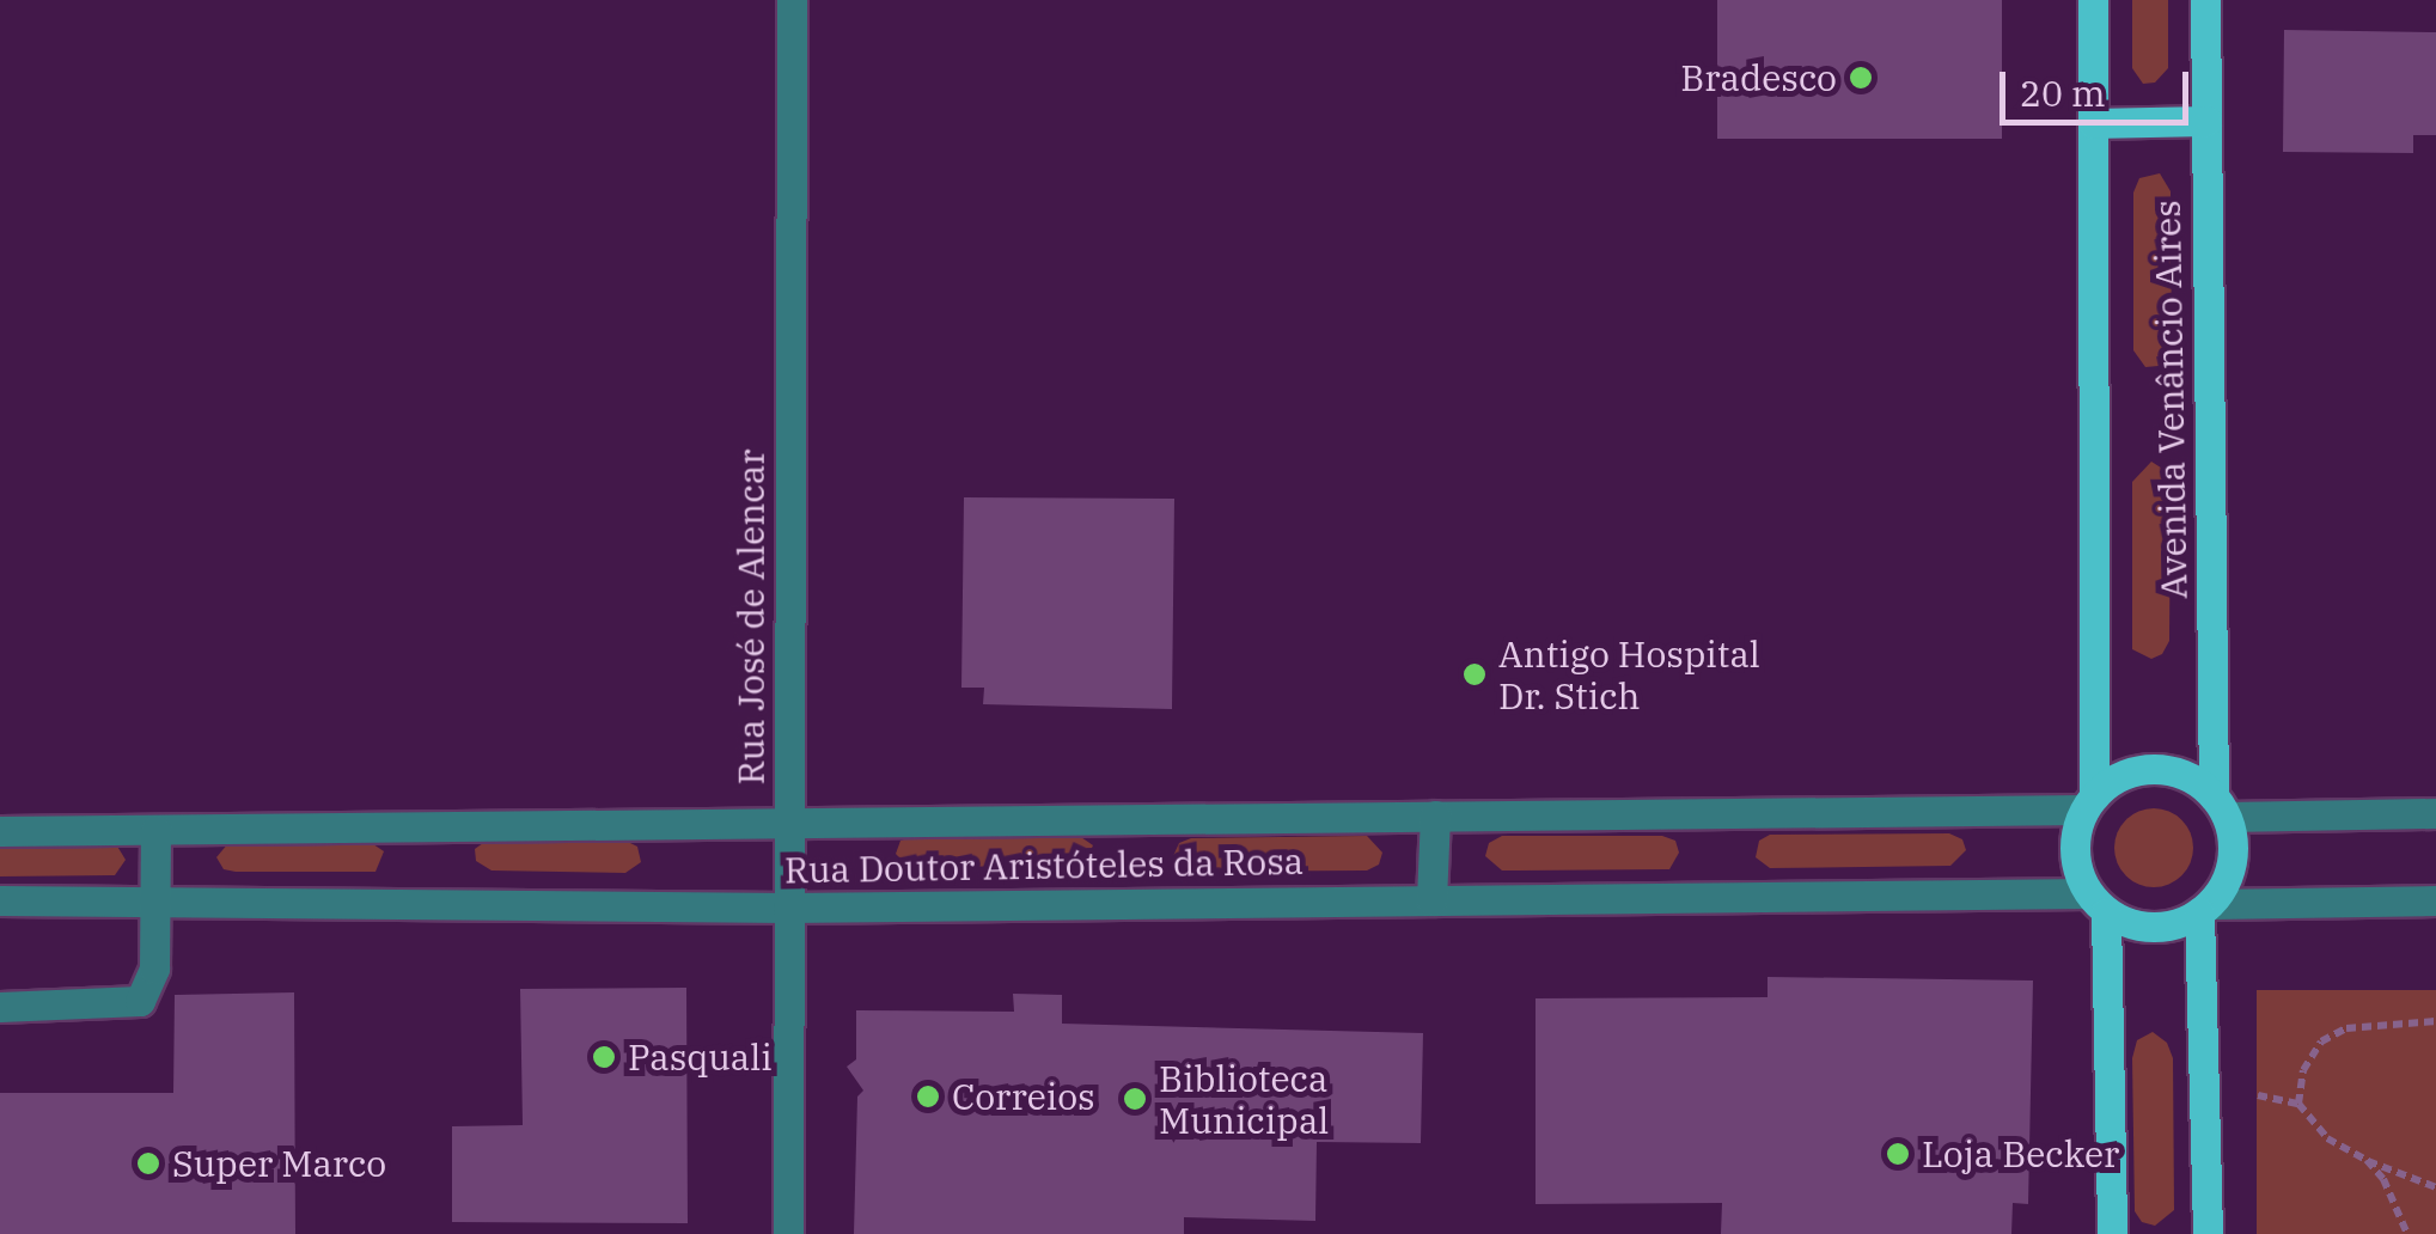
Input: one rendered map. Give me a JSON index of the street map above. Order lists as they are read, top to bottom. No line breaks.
{"streets":{"main road":["Avenida Venâncio Aires"],"street":["Rua José de Alencar","Rua Doutor Aristóteles da Rosa"]},"crossings":[["Avenida Venâncio Aires","Rua Doutor Aristóteles da Rosa"],["Rua José de Alencar","Rua Doutor Aristóteles da Rosa"]],"places":["Bradesco","Antigo Hospital Dr. Stich","Pasquali","Correios","Biblioteca Municipal","Loja Becker","Super Marco"],"scale_bar":"20 m"}
